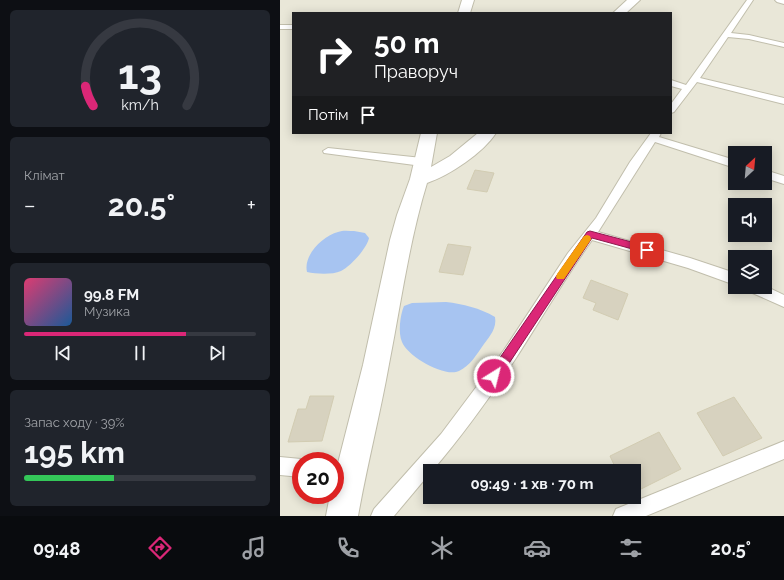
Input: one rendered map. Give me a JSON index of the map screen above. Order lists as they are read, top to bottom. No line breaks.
{"north":"top right","page":{"turn":["50 m","Праворуч"],"then":"Потім","tile":["Клімат",["Запас ходу · 39%","195 km"]],"heat":["−","20.5°","+"],"song":["99.8 FM","Музика"],"limit":"20","trip":"09:49 · 1 хв · 70 m","tabs":["09:48","20.5°"],"gauge":["13","km/h"]}}
